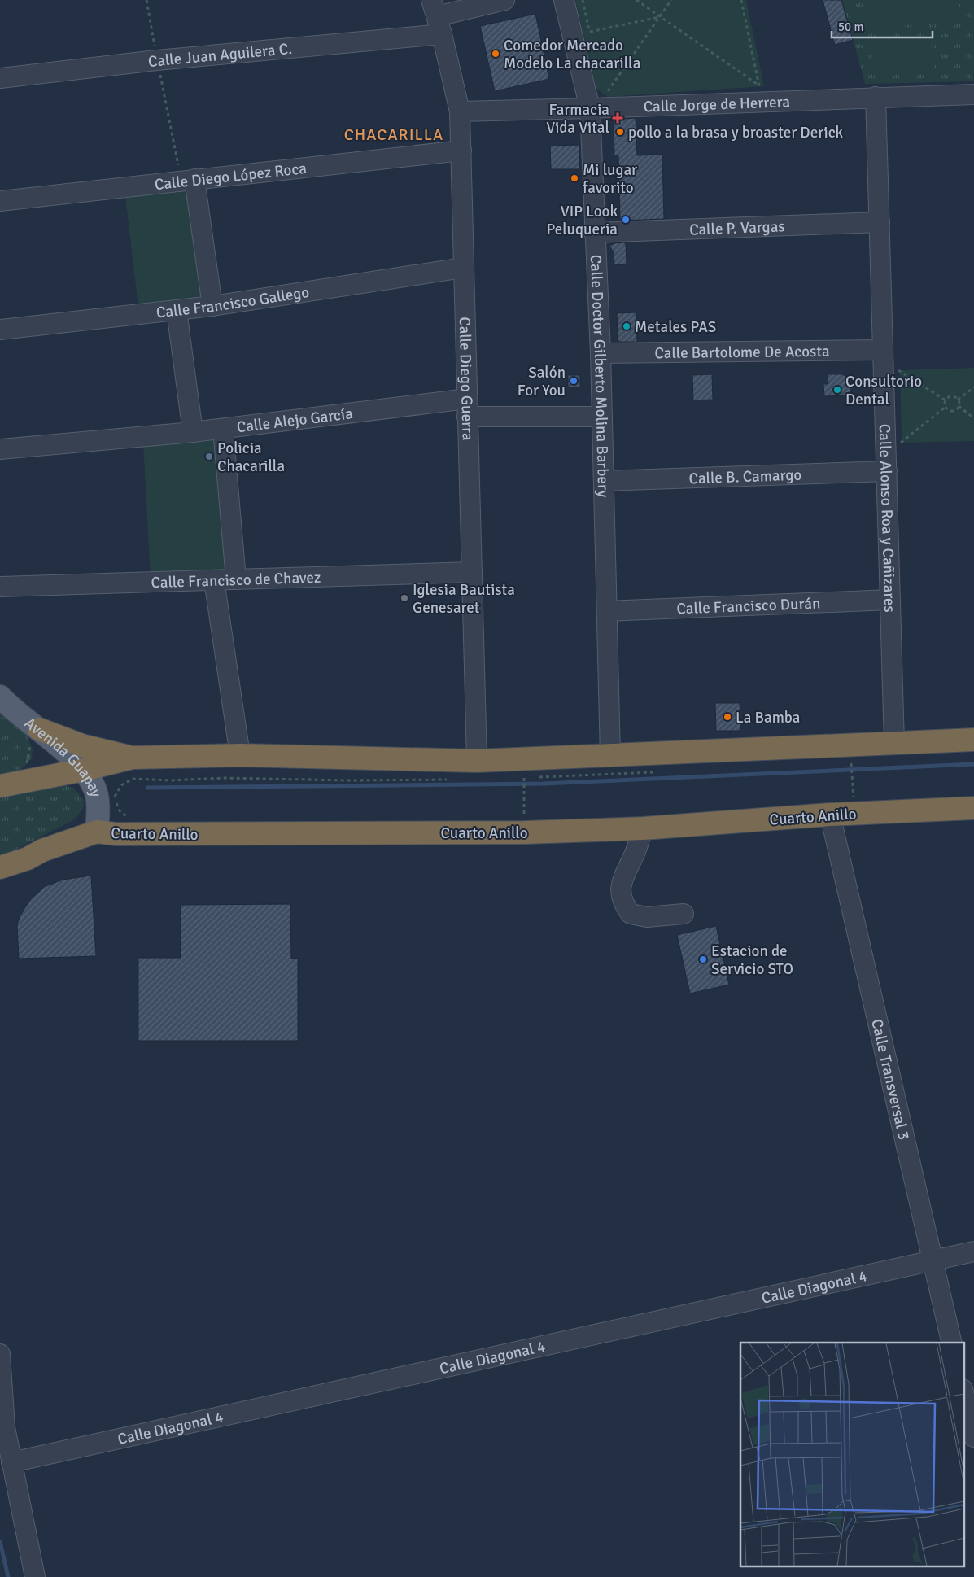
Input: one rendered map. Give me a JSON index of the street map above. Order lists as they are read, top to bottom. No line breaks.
{"streets":{"highway":["Cuarto Anillo"],"main road":["Avenida Guapay"],"street":["Calle Juan Aguilera C.","Calle Jorge de Herrera","Calle Diego López Roca","Calle P. Vargas","Calle Francisco Gallego","Calle Bartolome De Acosta","Calle Doctor Gilberto Molina Barbery","Calle Diego Guerra","Calle Alejo García","Calle B. Camargo","Calle Alonso Roa y Cañizares","Calle Francisco de Chavez","Calle Francisco Durán","Calle Transversal 3","Calle Diagonal 4"]},"crossings":[["Calle Juan Aguilera C.","Calle Diego Guerra"],["Calle Jorge de Herrera","Calle Doctor Gilberto Molina Barbery"],["Calle Jorge de Herrera","Calle Diego Guerra"],["Calle Jorge de Herrera","Calle Alonso Roa y Cañizares"],["Calle Diego López Roca","Calle Diego Guerra"],["Calle P. Vargas","Calle Doctor Gilberto Molina Barbery"],["Calle P. Vargas","Calle Alonso Roa y Cañizares"],["Calle Francisco Gallego","Calle Diego Guerra"],["Calle Bartolome De Acosta","Calle Doctor Gilberto Molina Barbery"],["Calle Bartolome De Acosta","Calle Alonso Roa y Cañizares"],["Calle Doctor Gilberto Molina Barbery","Calle Alejo García"],["Calle Doctor Gilberto Molina Barbery","Calle B. Camargo"],["Calle Doctor Gilberto Molina Barbery","Calle Francisco Durán"],["Calle Diego Guerra","Calle Alejo García"],["Calle Diego Guerra","Calle Francisco de Chavez"],["Calle B. Camargo","Calle Alonso Roa y Cañizares"],["Calle Alonso Roa y Cañizares","Calle Francisco Durán"],["Avenida Guapay","Cuarto Anillo"],["Cuarto Anillo","Calle Transversal 3"],["Calle Transversal 3","Calle Diagonal 4"]],"districts":["CHACARILLA"],"places":{"other":["Comedor Mercado Modelo La chacarilla","pollo a la brasa y broaster Derick","Mi lugar favorito","VIP Look Peluqueria","Metales PAS","Salón For You","Consultorio Dental","Policia Chacarilla","Iglesia Bautista Genesaret","La Bamba","Estacion de Servicio STO"],"health":["Farmacia Vida Vital"]},"scale_bar":"50 m"}
